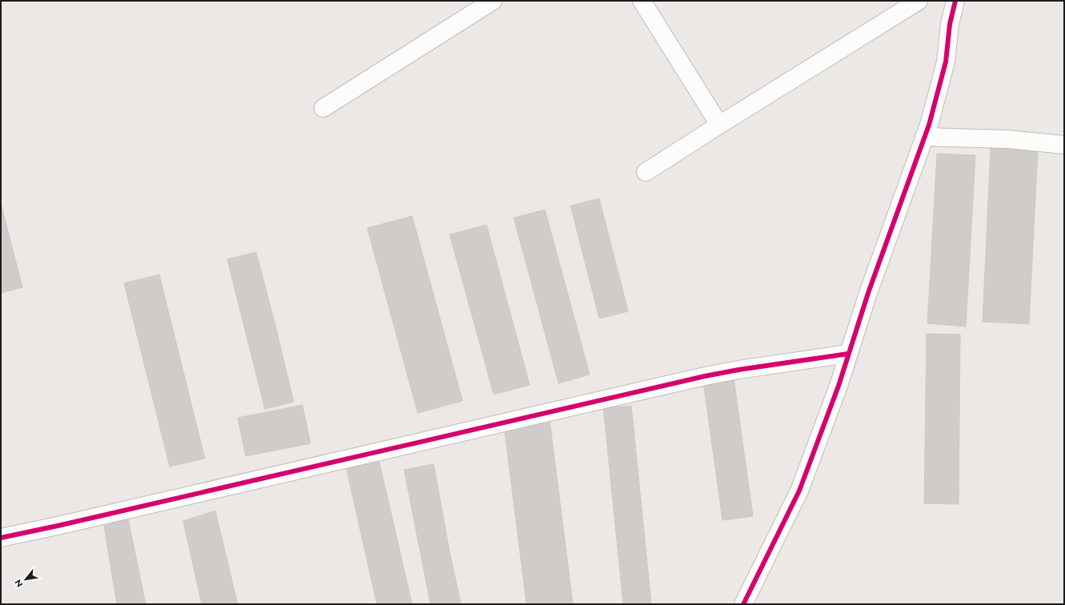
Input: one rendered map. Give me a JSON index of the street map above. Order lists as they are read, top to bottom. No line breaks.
{"north":"bottom left"}
